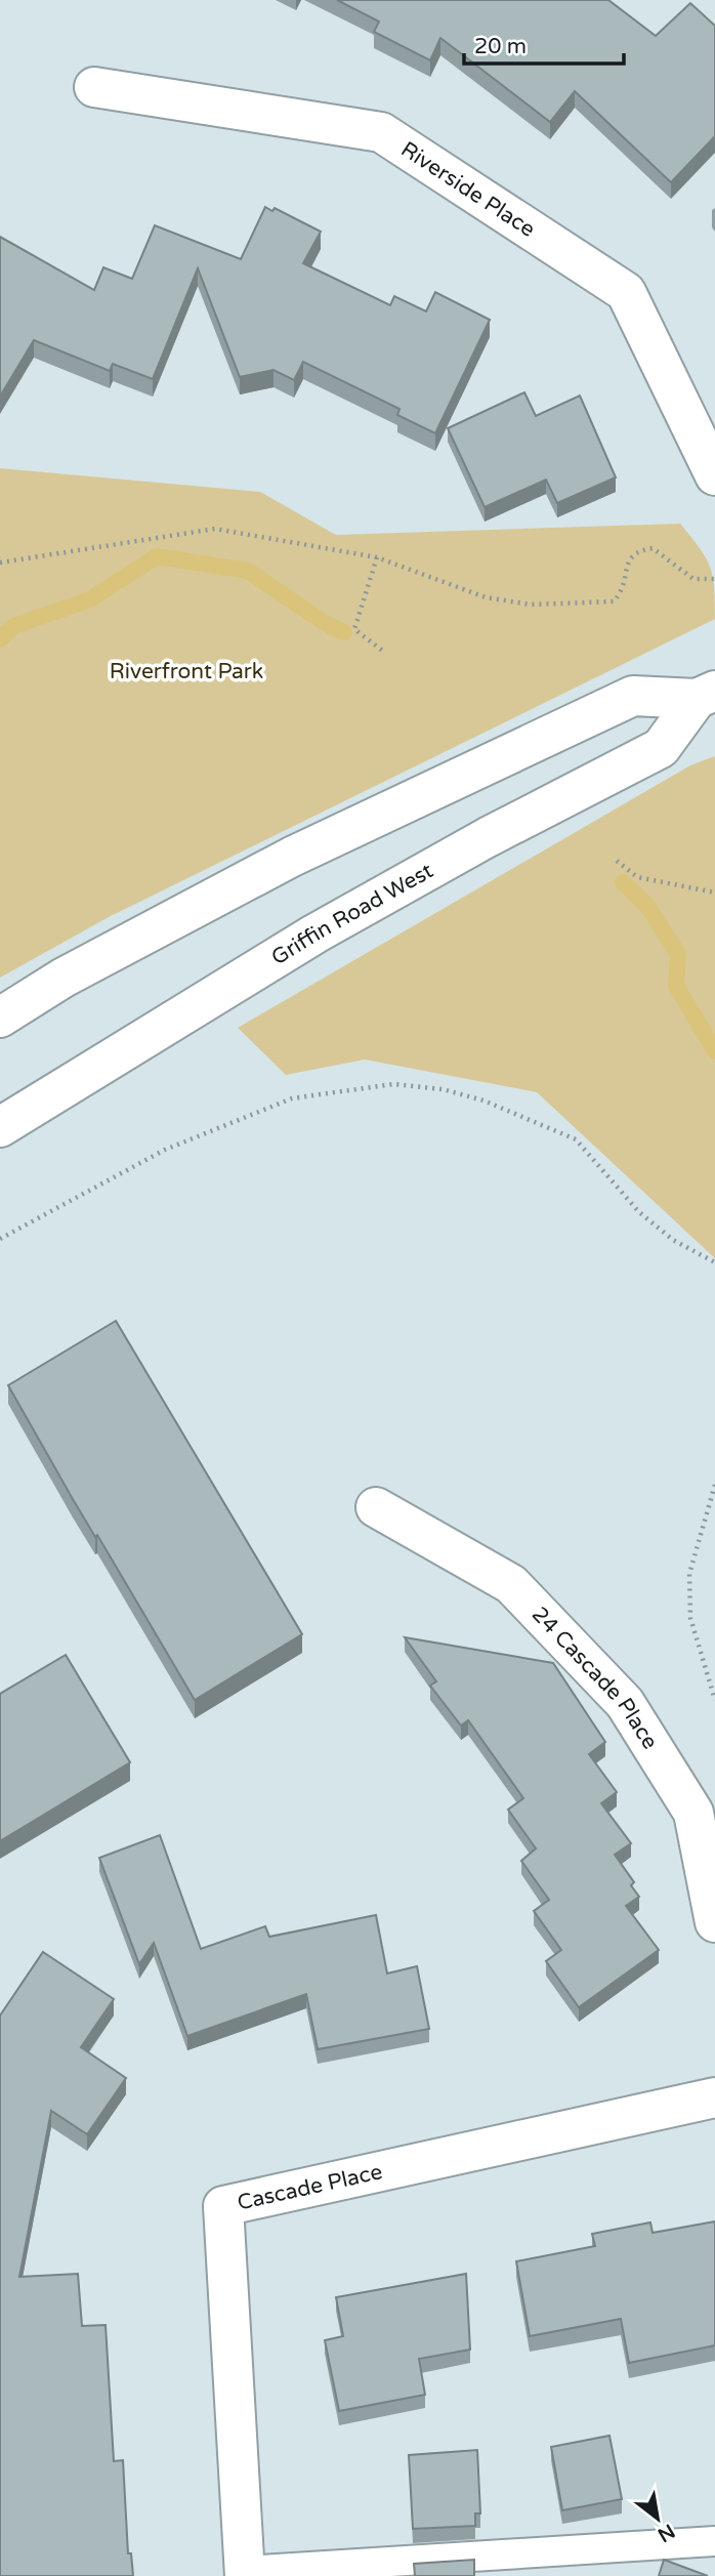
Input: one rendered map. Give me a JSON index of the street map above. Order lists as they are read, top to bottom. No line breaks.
{"streets":{"street":["Riverside Place","Griffin Road West","24 Cascade Place","Cascade Place"]},"parks":["Riverfront Park"],"scale_bar":"20 m","north":"bottom right"}
